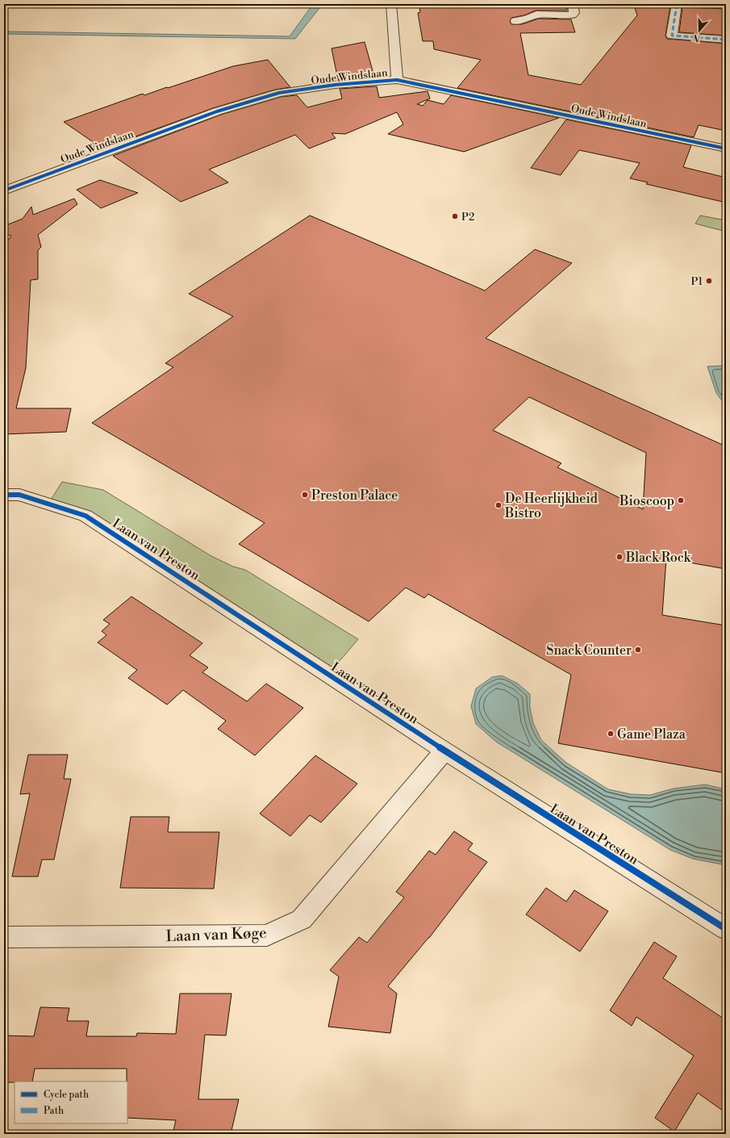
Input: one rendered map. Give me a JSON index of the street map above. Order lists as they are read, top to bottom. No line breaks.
{"streets":{"street":["Oude Windslaan","Laan van Preston","Laan van Køge"]},"crossings":[["Laan van Preston","Laan van Køge"]],"places":["P2","P1","Preston Palace","Bioscoop","De Heerlijkheid Bistro","Black Rock","Snack Counter","Game Plaza"],"legend":["Cycle path","Path"],"north":"bottom"}
